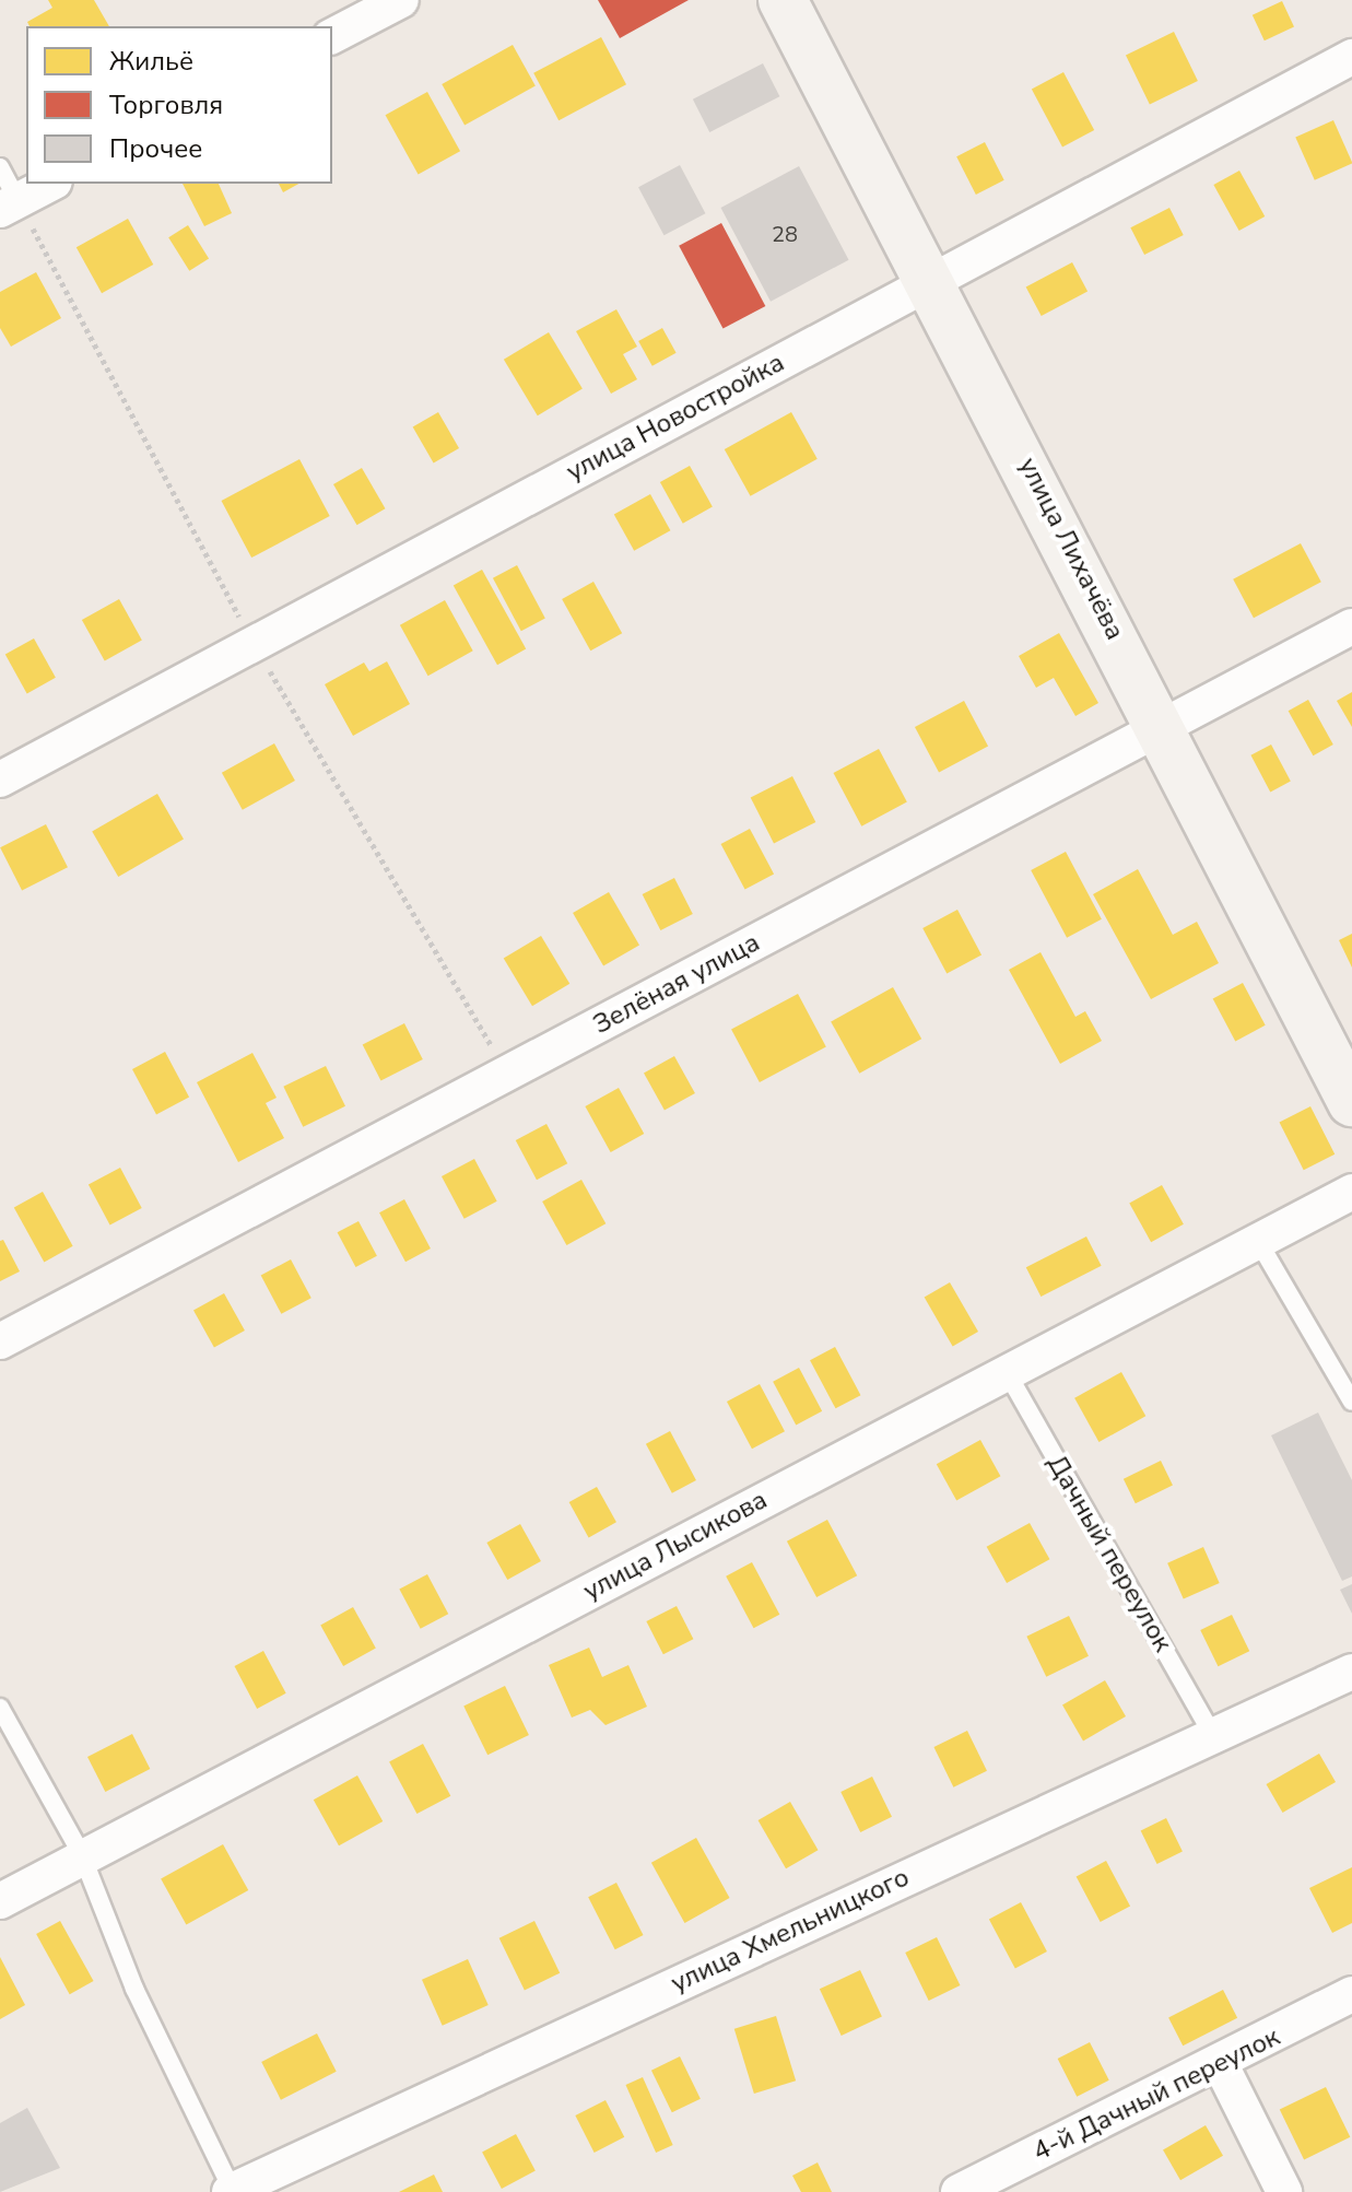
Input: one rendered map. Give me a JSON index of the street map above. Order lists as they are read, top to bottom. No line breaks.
{"streets":{"main road":["улица Лихачёва"],"street":["улица Новостройка","Зелёная улица","улица Лысикова","улица Хмельницкого","4-й Дачный переулок"],"lane":["Дачный переулок"]},"crossings":[["улица Новостройка","улица Лихачёва"],["улица Лихачёва","Зелёная улица"],["улица Лысикова","Дачный переулок"],["Дачный переулок","улица Хмельницкого"]],"house_numbers":["28"],"legend":["Жильё","Торговля","Прочее"]}
